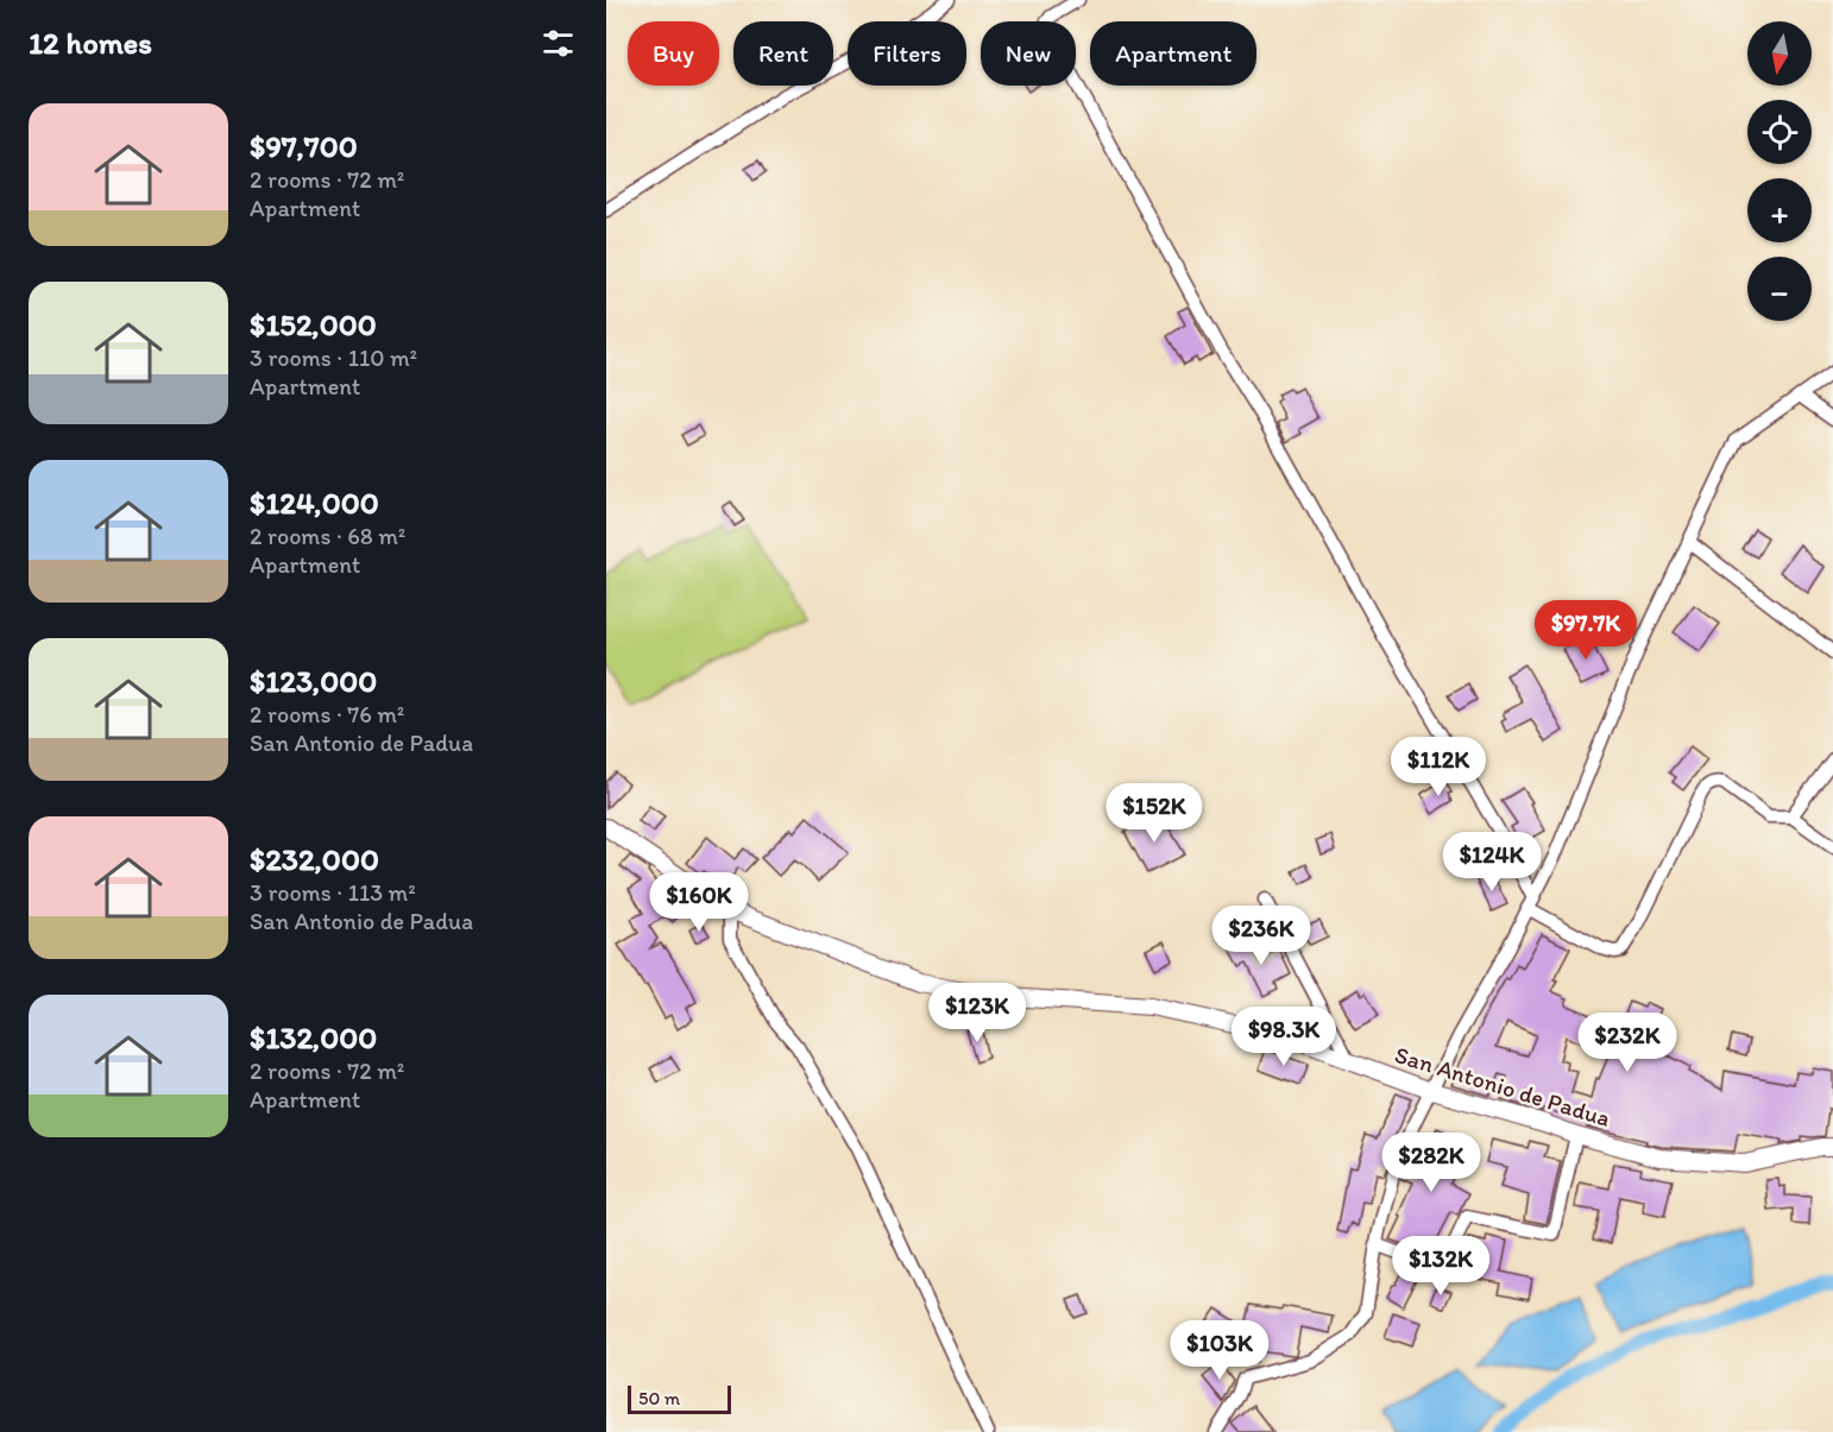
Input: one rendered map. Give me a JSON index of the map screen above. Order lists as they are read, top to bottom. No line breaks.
{"streets":{"street":["San Antonio de Padua"]},"scale_bar":"50 m","north":"bottom","page":{"heading":"12 homes","map_buttons":["+","−"],"chip":["Buy","Rent","Filters","New","Apartment"],"list":[{"name":"$97,700","note":"2 rooms · 72 m² · Apartment"},{"name":"$152,000","note":"3 rooms · 110 m² · Apartment"},{"name":"$124,000","note":"2 rooms · 68 m² · Apartment"},{"name":"$123,000","note":"2 rooms · 76 m² · San Antonio de Padua"},{"name":"$232,000","note":"3 rooms · 113 m² · San Antonio de Padua"},{"name":"$132,000","note":"2 rooms · 72 m² · Apartment"}],"price":["$97.7K","$112K","$152K","$124K","$160K","$236K","$123K","$98.3K","$232K","$282K","$132K","$103K"],"scale":"50 m"}}
